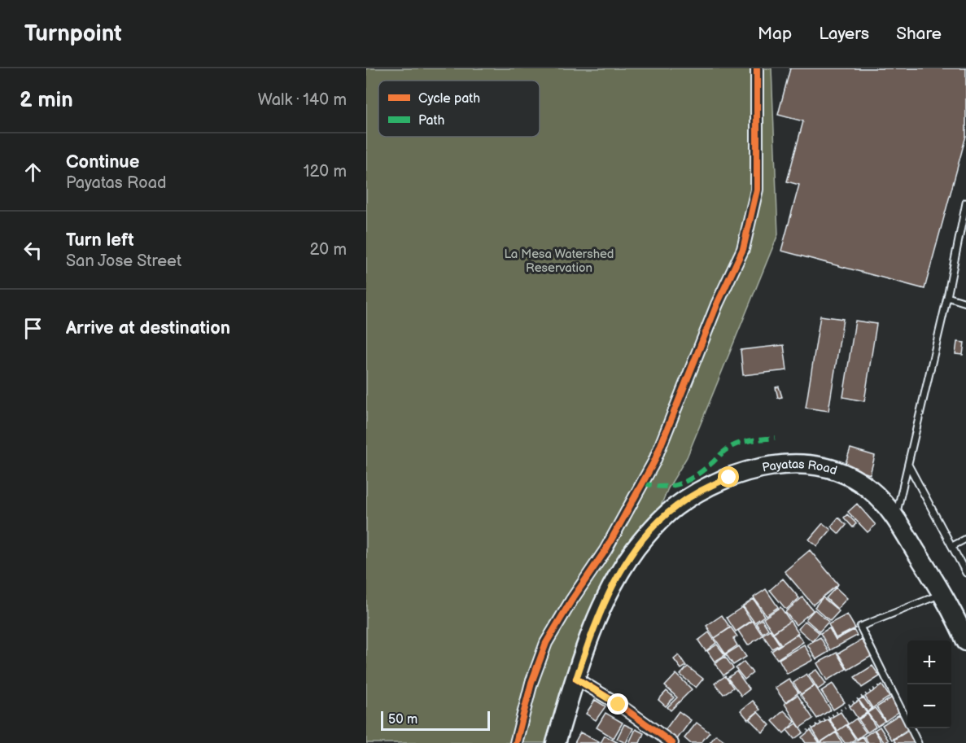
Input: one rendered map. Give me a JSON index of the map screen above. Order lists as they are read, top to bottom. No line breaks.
{"streets":{"main road":["Payatas Road"]},"parks":["La Mesa Watershed Reservation"],"legend":["Cycle path","Path"],"scale_bar":"50 m","page":{"header":"Turnpoint","nav":["Map","Layers","Share"],"heading":["2 min","Walk · 140 m"],"list":[["Continue","Payatas Road","120 m"],["Turn left","San Jose Street","20 m"],"Arrive at destination"],"map_buttons":["+","−"],"scale":"50 m"}}
